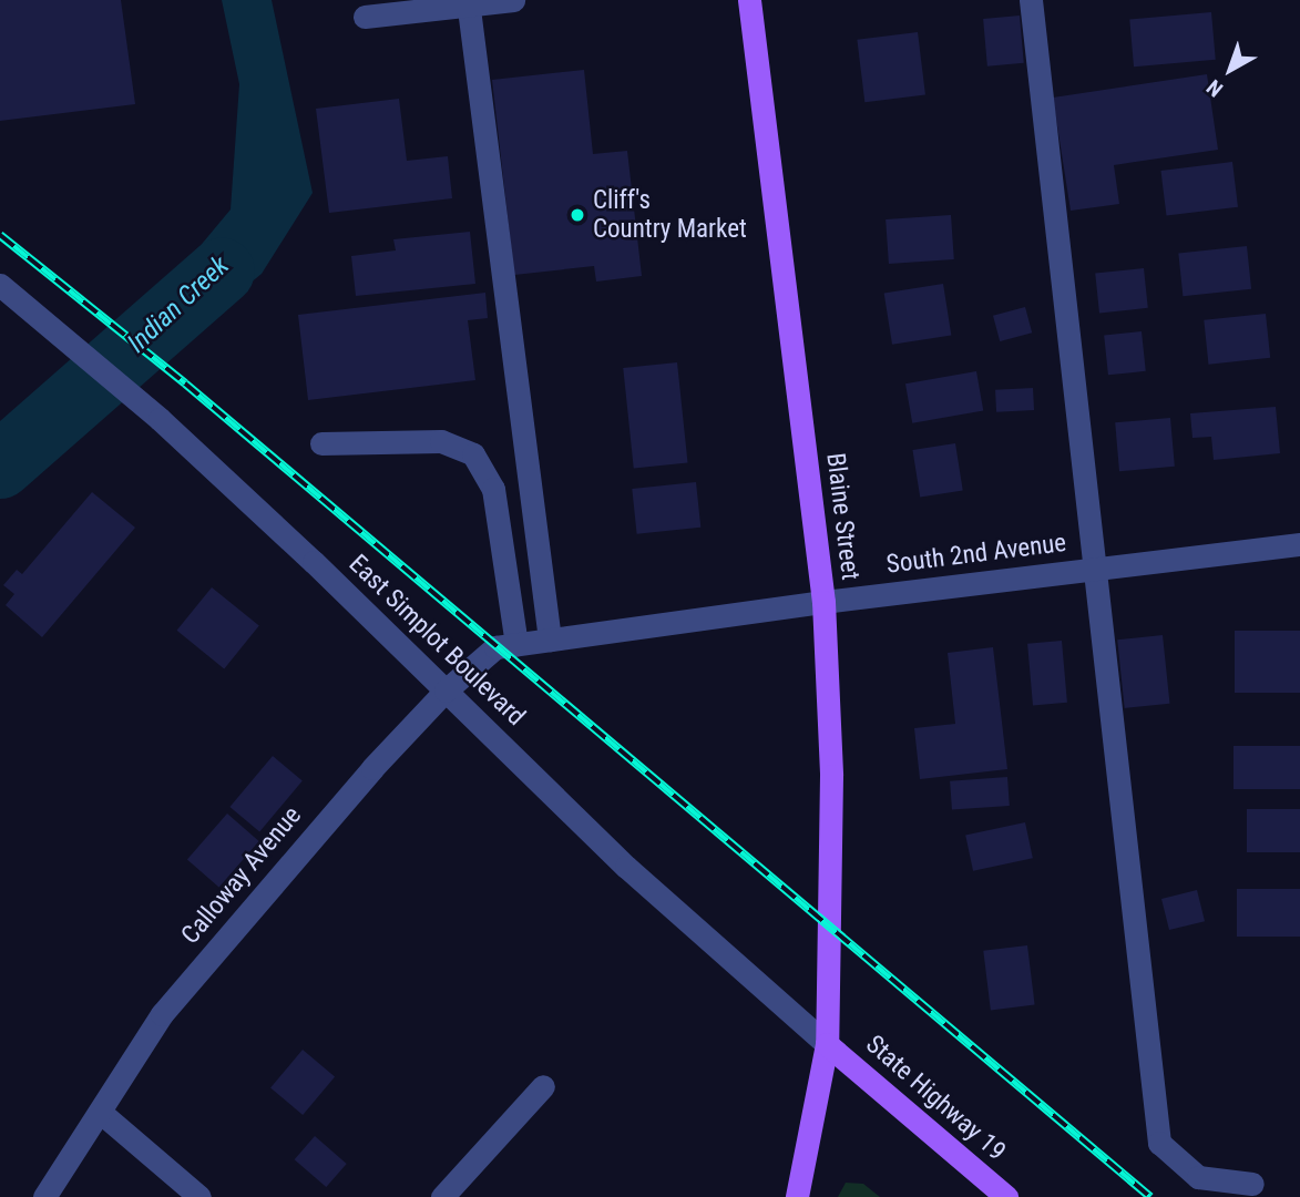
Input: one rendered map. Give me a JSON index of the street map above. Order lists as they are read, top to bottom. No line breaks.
{"streets":{"main road":["Blaine Street","State Highway 19"],"street":["South 2nd Avenue","East Simplot Boulevard","Calloway Avenue"]},"crossings":[["Blaine Street","South 2nd Avenue"],["Blaine Street","East Simplot Boulevard"],["Blaine Street","State Highway 19"],["South 2nd Avenue","East Simplot Boulevard"],["South 2nd Avenue","Calloway Avenue"],["East Simplot Boulevard","Calloway Avenue"],["East Simplot Boulevard","State Highway 19"]],"water":["Indian Creek"],"places":["Cliff's Country Market"],"north":"bottom left"}
